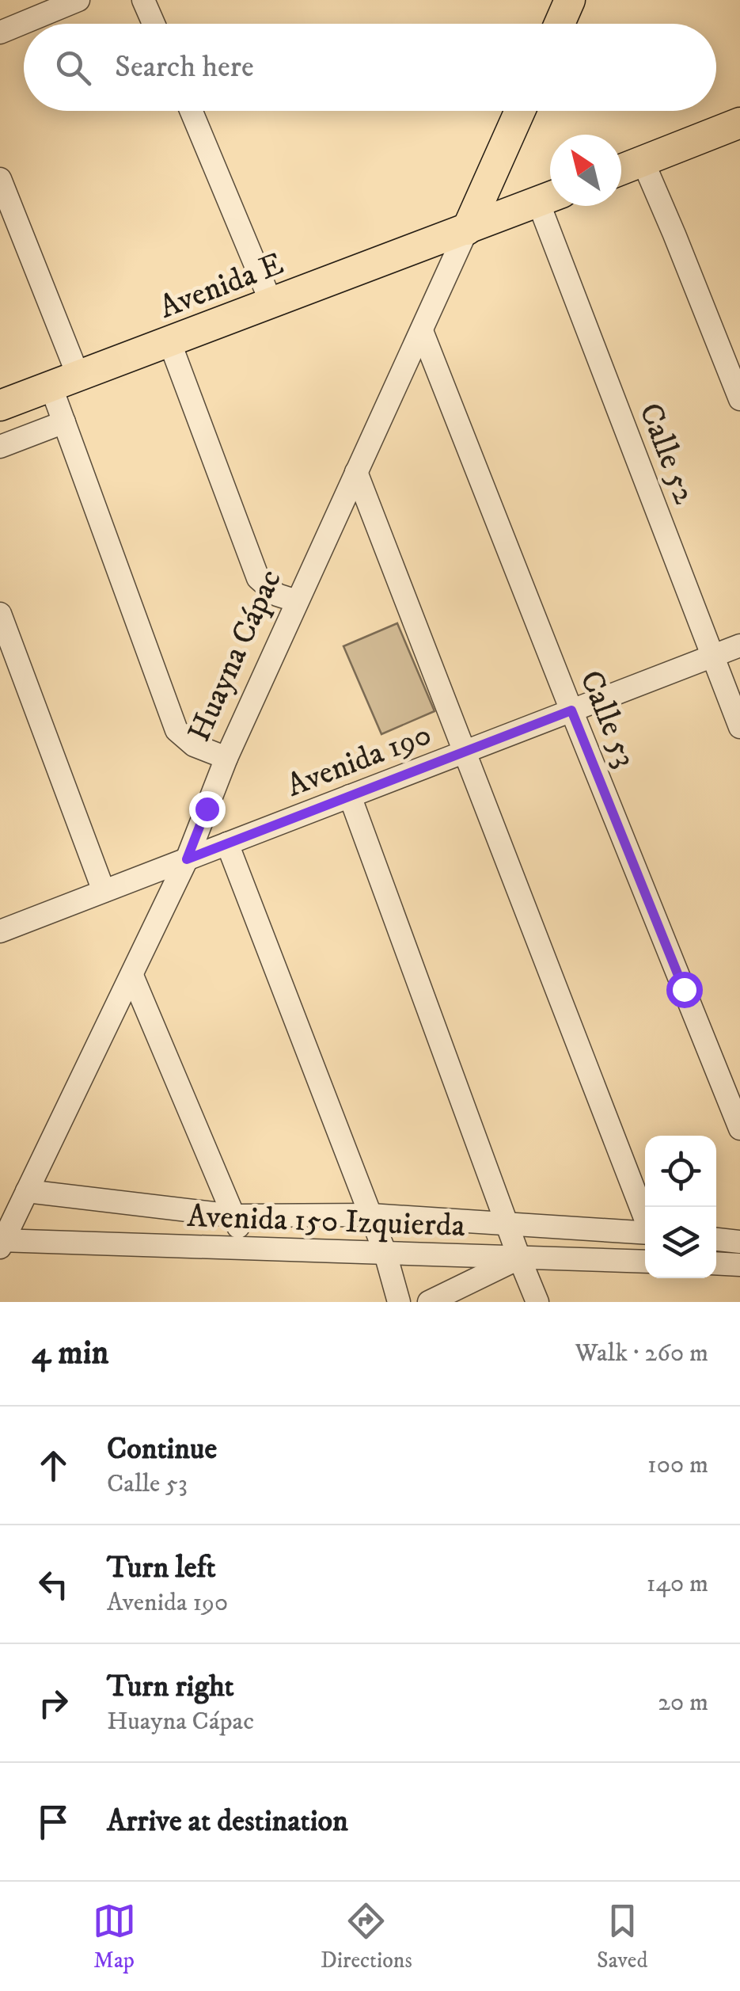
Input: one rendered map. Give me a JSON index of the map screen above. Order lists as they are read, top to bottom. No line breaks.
{"streets":{"main road":["Avenida E","Huayna Cápac"],"street":["Calle 52","Calle 53","Avenida 190","Avenida 150 Izquierda"]},"crossings":[["Avenida E","Huayna Cápac"],["Calle 52","Avenida 190"],["Huayna Cápac","Calle 53"],["Huayna Cápac","Avenida 190"],["Huayna Cápac","Avenida 150 Izquierda"],["Calle 53","Avenida 190"]],"north":"top left","page":{"search":"Search here","heading":["4 min","Walk · 260 m"],"list":[["Continue","Calle 53","100 m"],["Turn left","Avenida 190","140 m"],["Turn right","Huayna Cápac","20 m"],"Arrive at destination"],"nav":["Map","Directions","Saved"]}}
